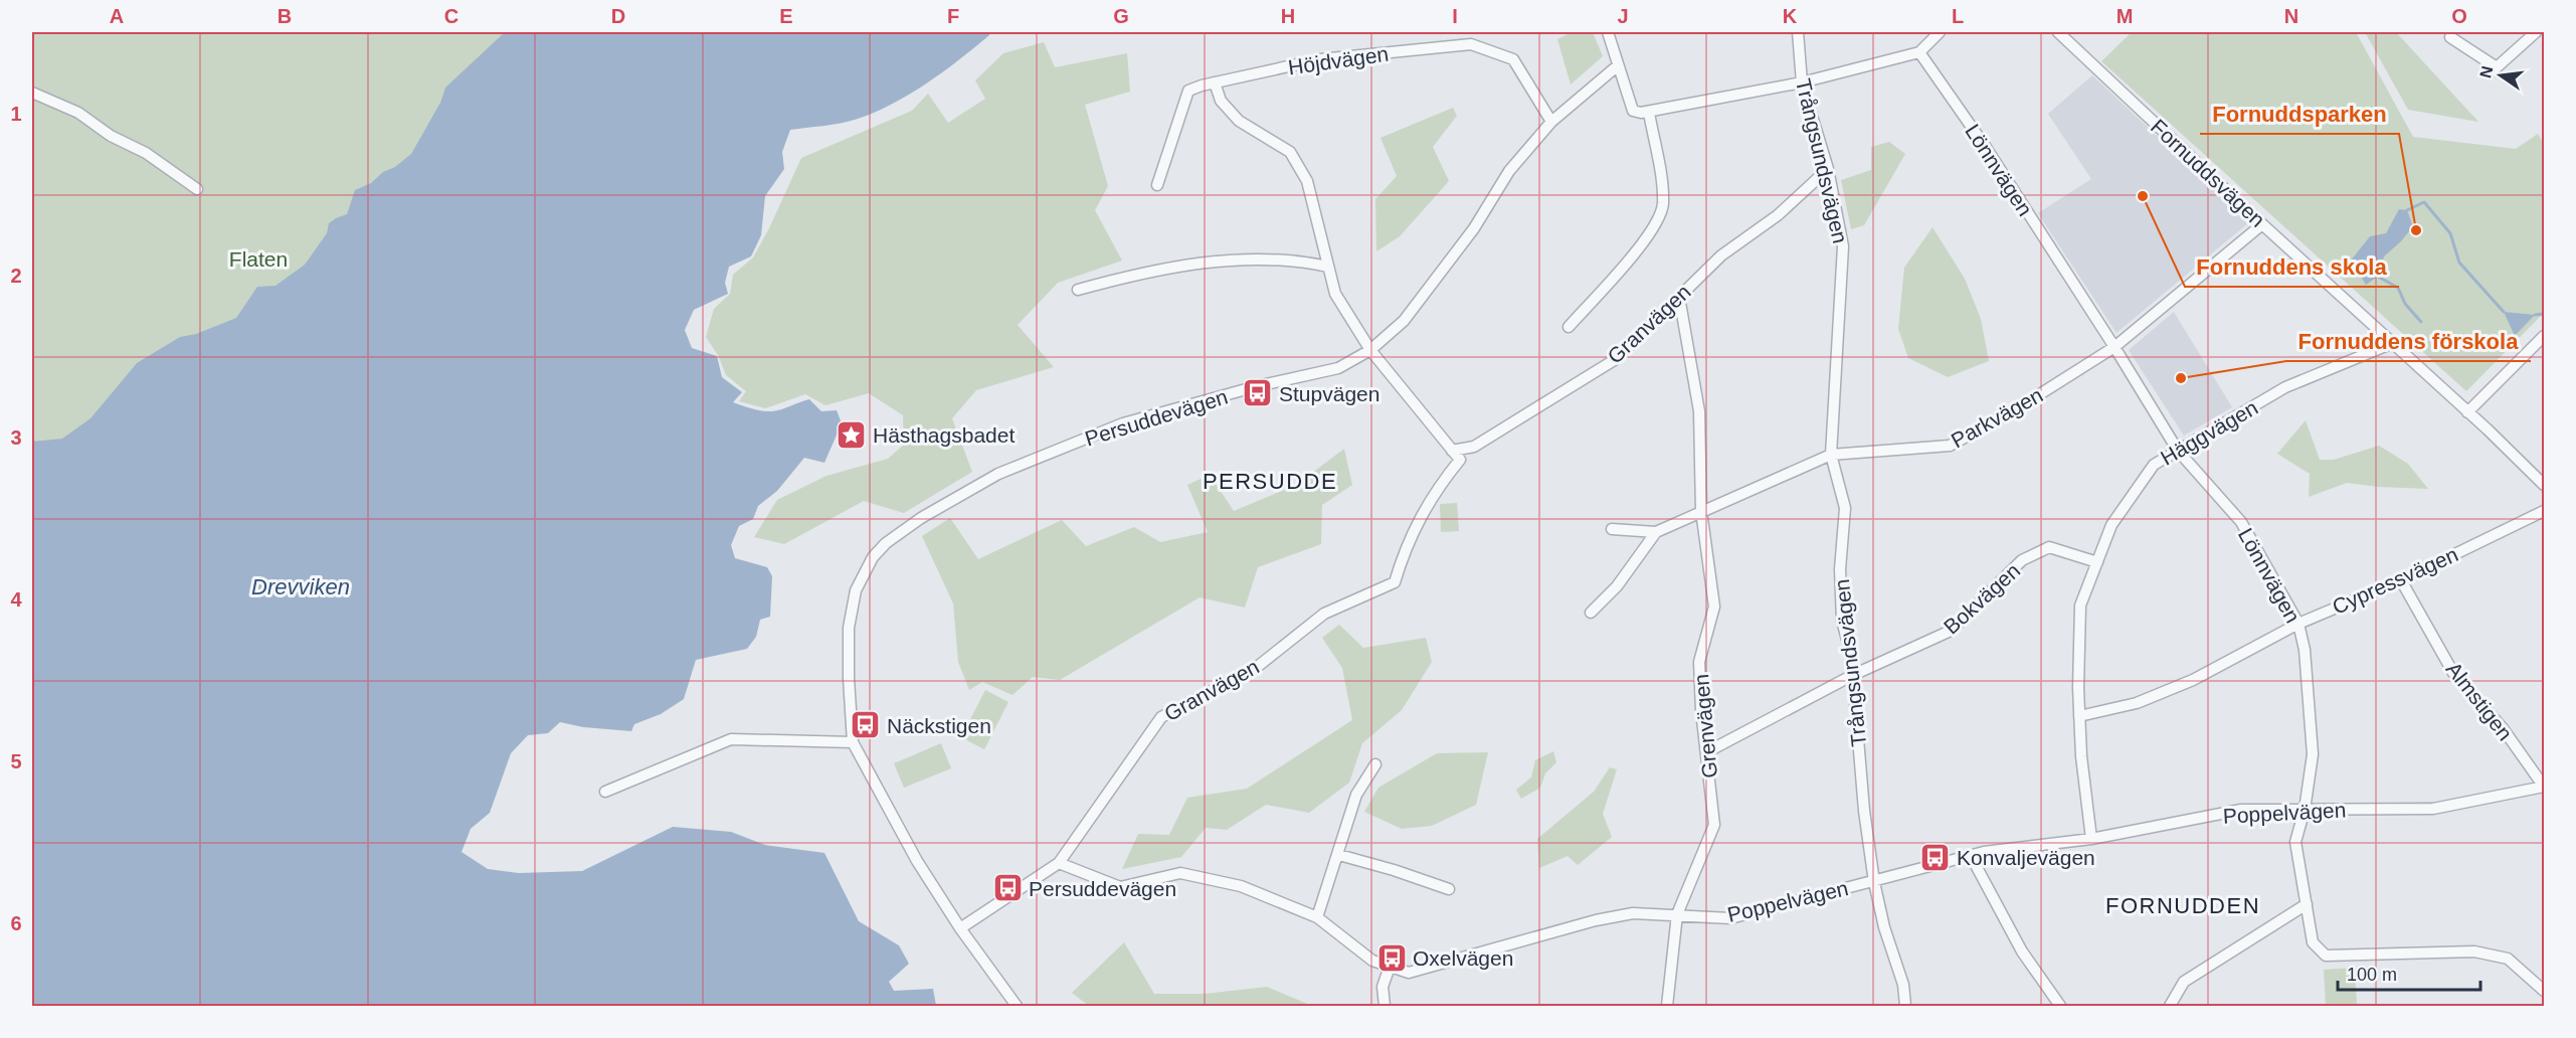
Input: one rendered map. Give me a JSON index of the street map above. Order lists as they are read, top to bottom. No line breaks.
{"streets":{"street":["Höjdvägen","Trångsundsvägen","Lönnvägen","Fornuddsvägen","Granvägen","Persuddevägen","Parkvägen","Häggvägen","Cypressvägen","Bokvägen","Almstigen","Grenvägen","Poppelvägen"]},"crossings":[["Höjdvägen","Persuddevägen"],["Trångsundsvägen","Granvägen"],["Trångsundsvägen","Parkvägen"],["Trångsundsvägen","Bokvägen"],["Trångsundsvägen","Poppelvägen"],["Lönnvägen","Parkvägen"],["Lönnvägen","Häggvägen"],["Lönnvägen","Cypressvägen"],["Lönnvägen","Poppelvägen"],["Fornuddsvägen","Parkvägen"],["Fornuddsvägen","Häggvägen"],["Granvägen","Persuddevägen"],["Granvägen","Grenvägen"],["Granvägen","Poppelvägen"],["Parkvägen","Grenvägen"],["Häggvägen","Cypressvägen"],["Häggvägen","Bokvägen"],["Häggvägen","Poppelvägen"],["Cypressvägen","Almstigen"],["Bokvägen","Grenvägen"],["Almstigen","Poppelvägen"],["Grenvägen","Poppelvägen"]],"districts":["PERSUDDE","FORNUDDEN"],"water":["Drevviken"],"parks":["Flaten"],"places":{"other":["Fornuddens skola","Fornuddsparken","Fornuddens förskola"],"bus stop":["Stupvägen","Näckstigen","Konvaljevägen","Persuddevägen","Oxelvägen"],"place":["Hästhagsbadet"]},"scale_bar":"100 m","north":"left","grid":{"columns":["A","B","C","D","E","F","G","H","I","J","K","L","M","N","O"],"rows":["1","2","3","4","5","6"]}}
